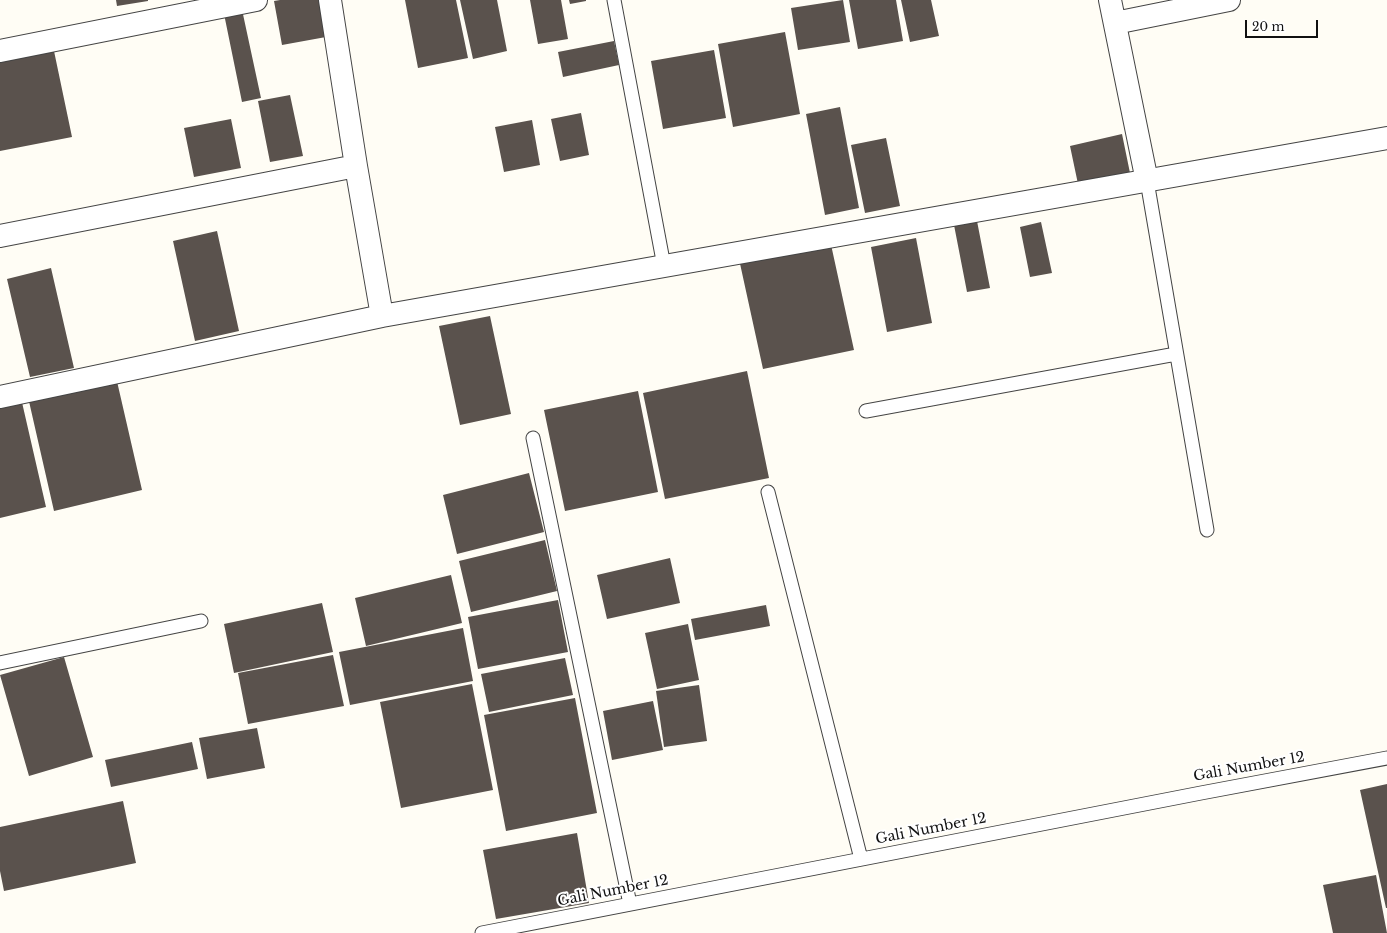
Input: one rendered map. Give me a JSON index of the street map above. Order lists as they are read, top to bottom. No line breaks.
{"streets":{"lane":["Gali Number 12"]},"scale_bar":"20 m"}
